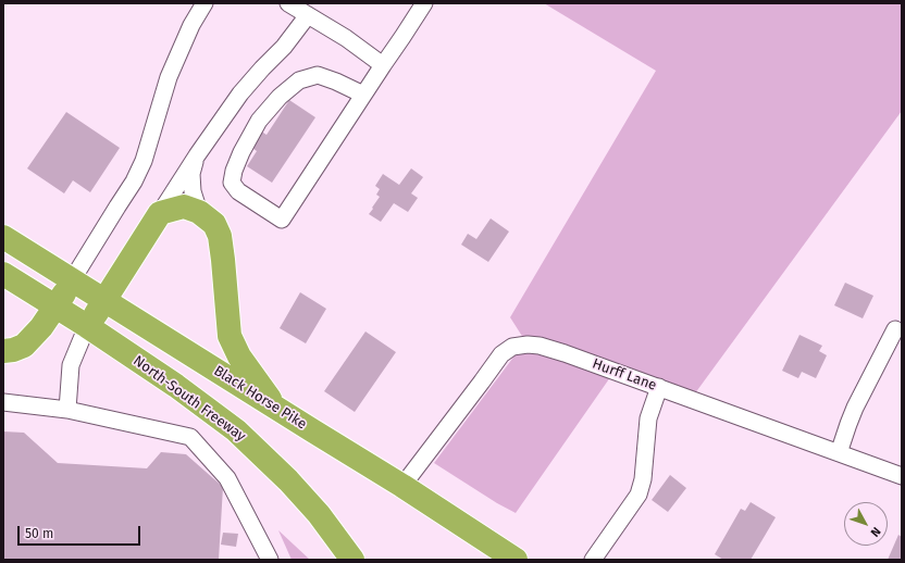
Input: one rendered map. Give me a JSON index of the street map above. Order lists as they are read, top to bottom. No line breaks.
{"streets":{"highway":["Black Horse Pike","North-South Freeway"],"street":["Hurff Lane"]},"crossings":[["Hurff Lane","Black Horse Pike"]],"scale_bar":"50 m","north":"bottom right"}
